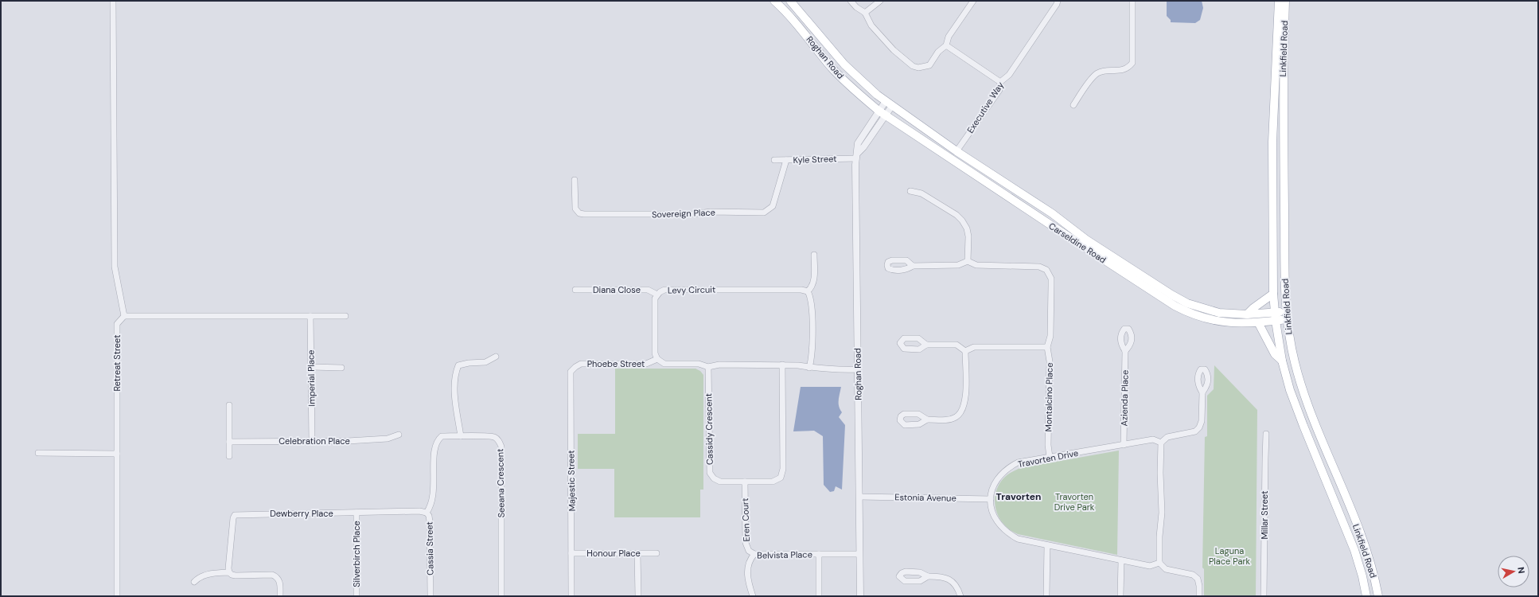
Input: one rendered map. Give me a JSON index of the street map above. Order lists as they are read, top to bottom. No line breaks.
{"streets":{"main road":["Linkfield Road","Roghan Road","Carseldine Road"],"street":["Executive Way","Kyle Street","Sovereign Place","Diana Close","Levy Circuit","Retreat Street","Phoebe Street","Imperial Place","Montalcino Place","Azienda Place","Cassidy Crescent","Celebration Place","Travorten Drive","Majestic Street","Seeana Crescent","Estonia Avenue","Dewberry Place","Millar Street","Eren Court","Cassia Street","Honour Place","Silverbirch Place","Belvista Place"]},"crossings":[["Linkfield Road","Carseldine Road"],["Roghan Road","Kyle Street"],["Roghan Road","Carseldine Road"],["Roghan Road","Estonia Avenue"],["Roghan Road","Belvista Place"],["Executive Way","Carseldine Road"],["Kyle Street","Sovereign Place"],["Diana Close","Levy Circuit"],["Levy Circuit","Phoebe Street"],["Phoebe Street","Majestic Street"],["Imperial Place","Celebration Place"],["Montalcino Place","Travorten Drive"],["Azienda Place","Travorten Drive"],["Cassidy Crescent","Eren Court"],["Travorten Drive","Estonia Avenue"],["Majestic Street","Honour Place"],["Seeana Crescent","Cassia Street"],["Dewberry Place","Cassia Street"],["Dewberry Place","Silverbirch Place"],["Eren Court","Belvista Place"]],"districts":["Travorten"],"parks":["Travorten Drive Park","Laguna Place Park"],"north":"right"}
